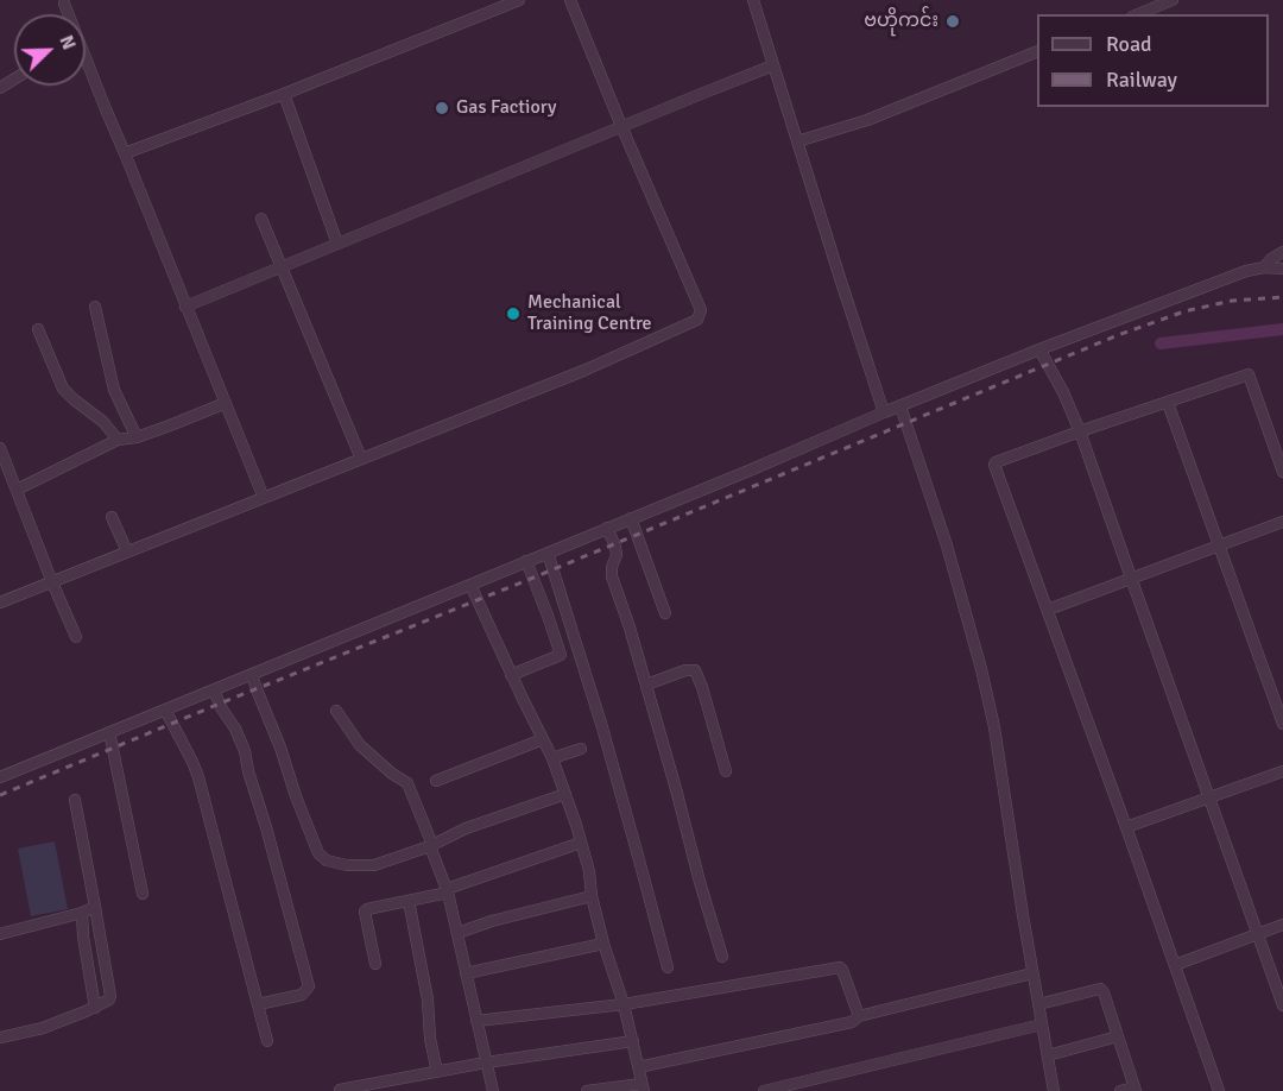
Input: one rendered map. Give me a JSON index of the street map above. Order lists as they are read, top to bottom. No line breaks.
{"places":["ဗဟိုကင်း","Gas Factiory","Mechanical Training Centre"],"legend":["Road","Railway"],"north":"top right"}
